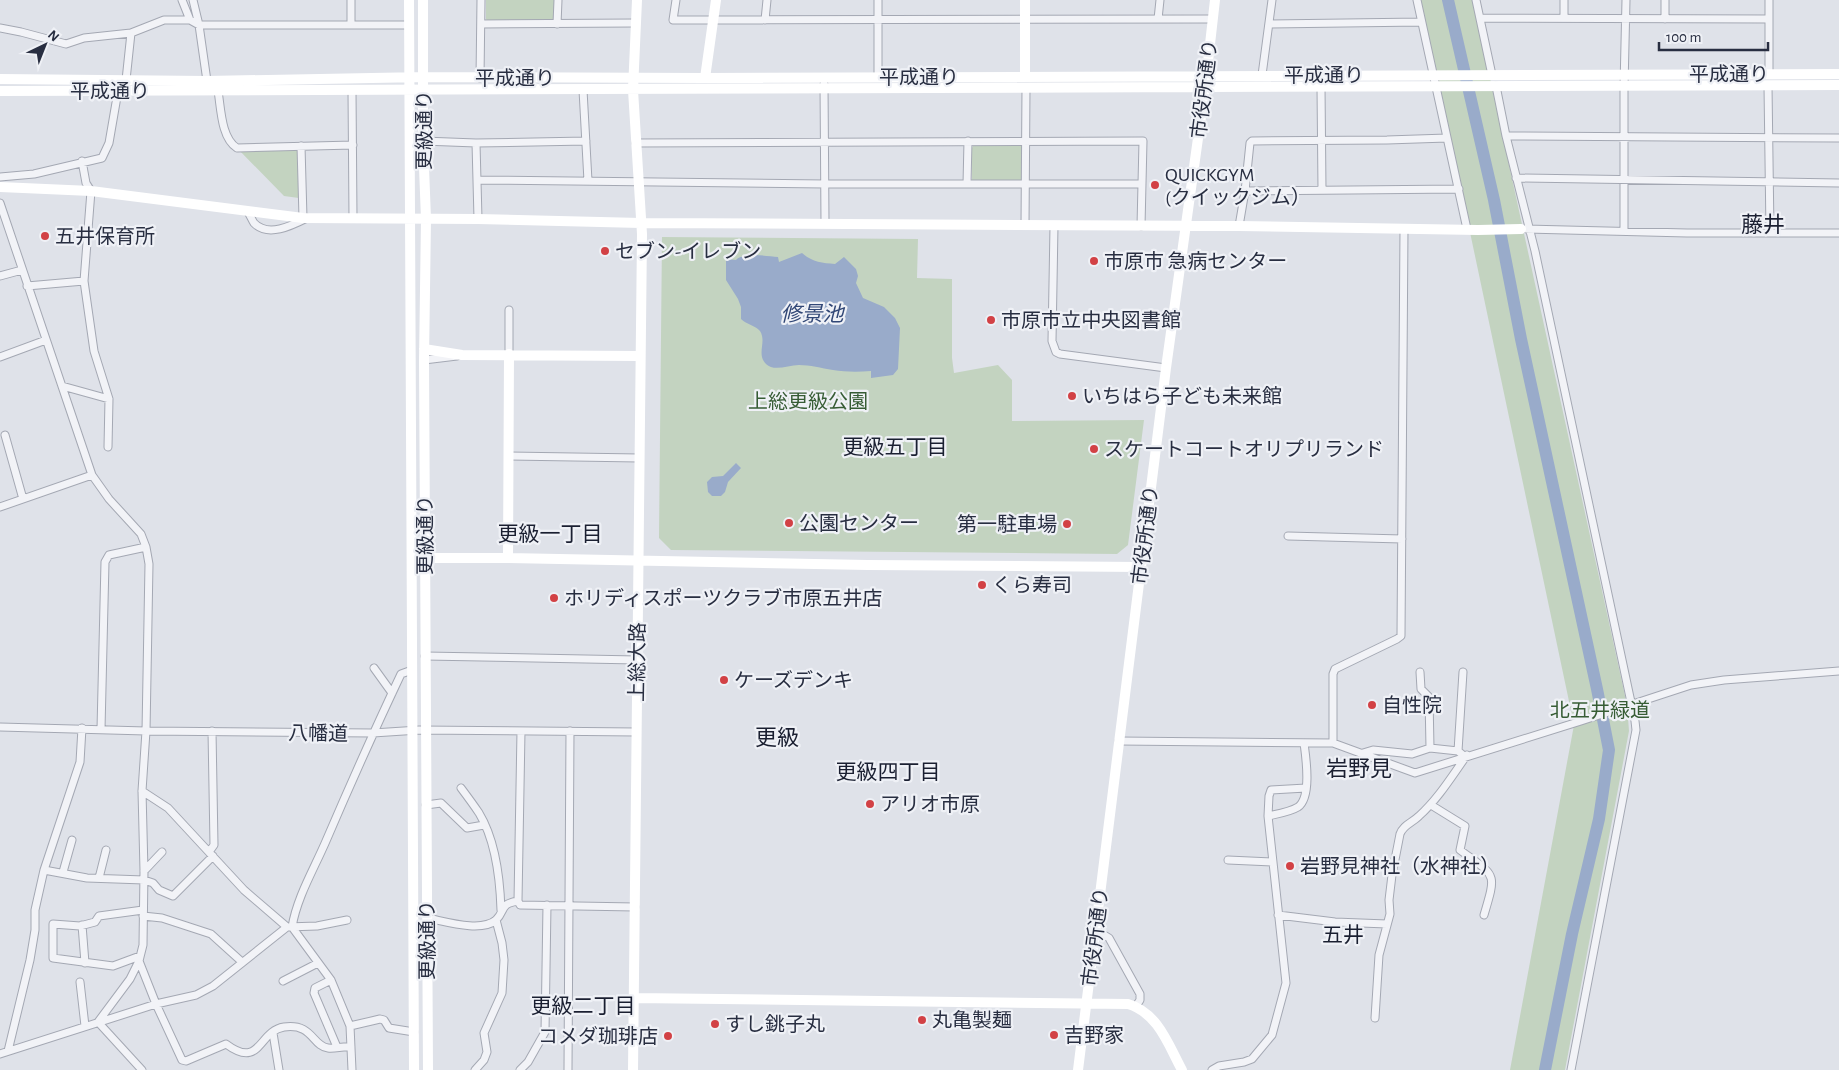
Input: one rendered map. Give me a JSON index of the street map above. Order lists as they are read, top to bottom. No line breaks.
{"streets":{"street":["平成通り","市役所通り","更級通り","上総大路","八幡道"]},"crossings":[["平成通り","市役所通り"],["平成通り","更級通り"],["平成通り","上総大路"],["更級通り","八幡道"],["上総大路","八幡道"]],"districts":["藤井","更級五丁目","更級一丁目","更級","岩野見","更級四丁目","五井","更級二丁目"],"water":["修景池"],"parks":["上総更級公園","北五井緑道"],"places":["QUICKGYM (クイックジム）","五井保育所","セブン-イレブン","市原市 急病センター","市原市立中央図書館","いちはら子ども未来館","スケートコートオリプリランド","公園センター","第一駐車場","くら寿司","ホリディスポーツクラブ市原五井店","ケーズデンキ","自性院","アリオ市原","岩野見神社（水神社）","丸亀製麺","すし銚子丸","吉野家","コメダ珈琲店"],"scale_bar":"100 m","north":"top right"}
